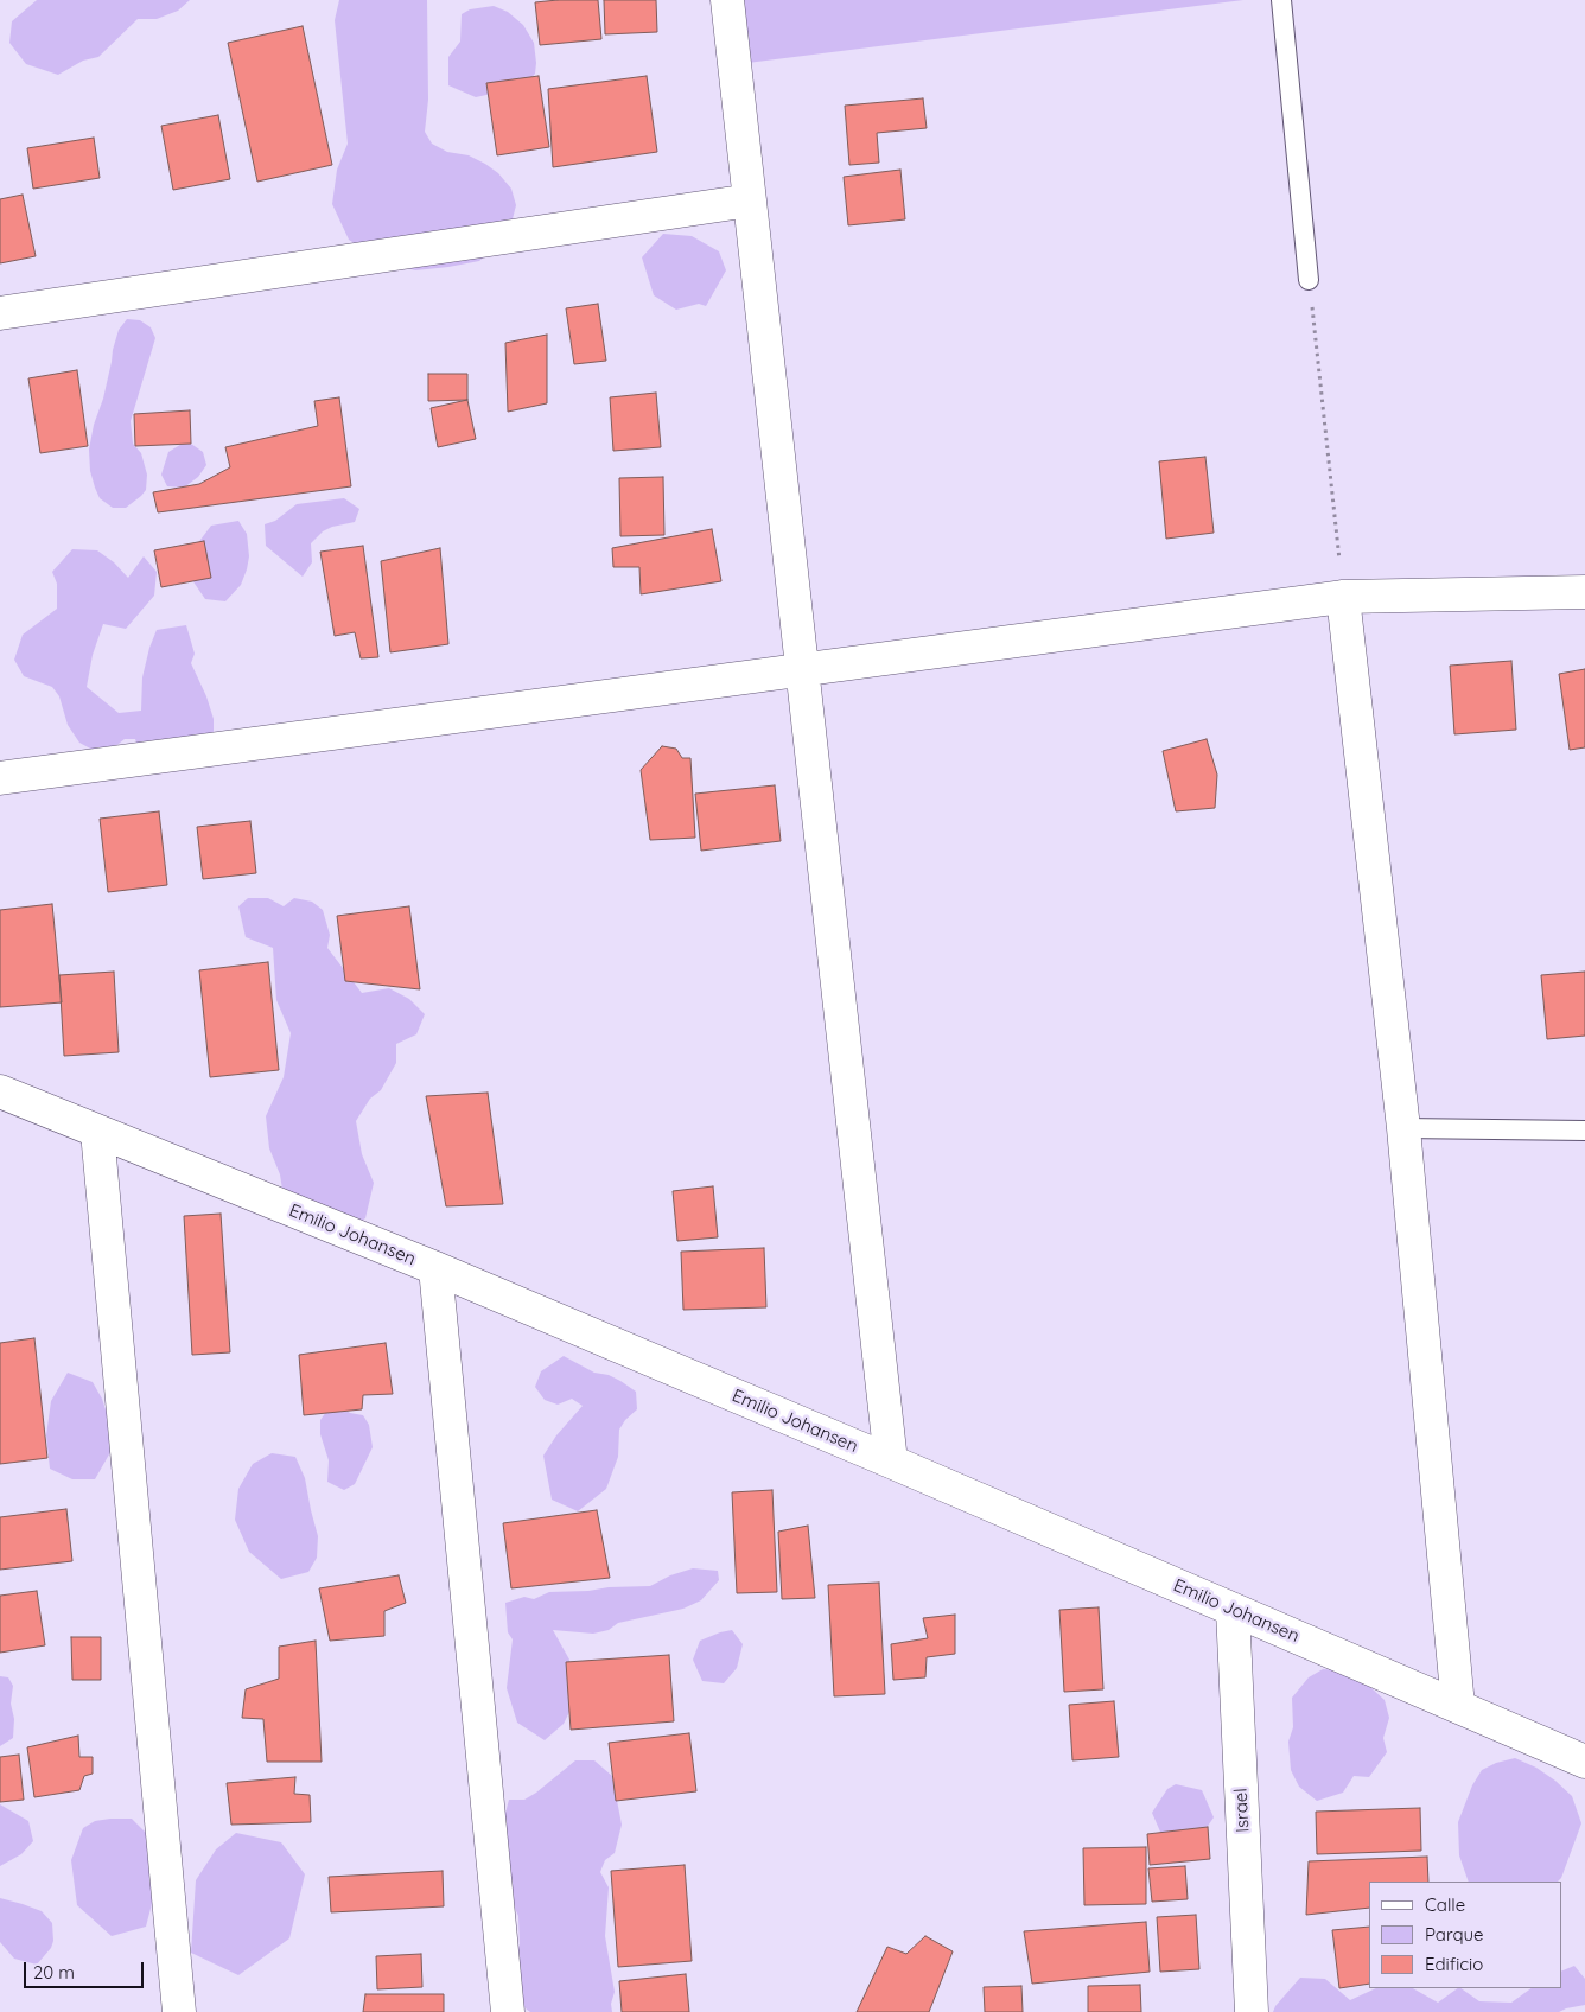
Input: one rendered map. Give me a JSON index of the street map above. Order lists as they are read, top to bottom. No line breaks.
{"streets":{"street":["Emilio Johansen","Israel"]},"crossings":[["Emilio Johansen","Israel"]],"legend":["Calle","Parque","Edificio"],"scale_bar":"20 m"}
